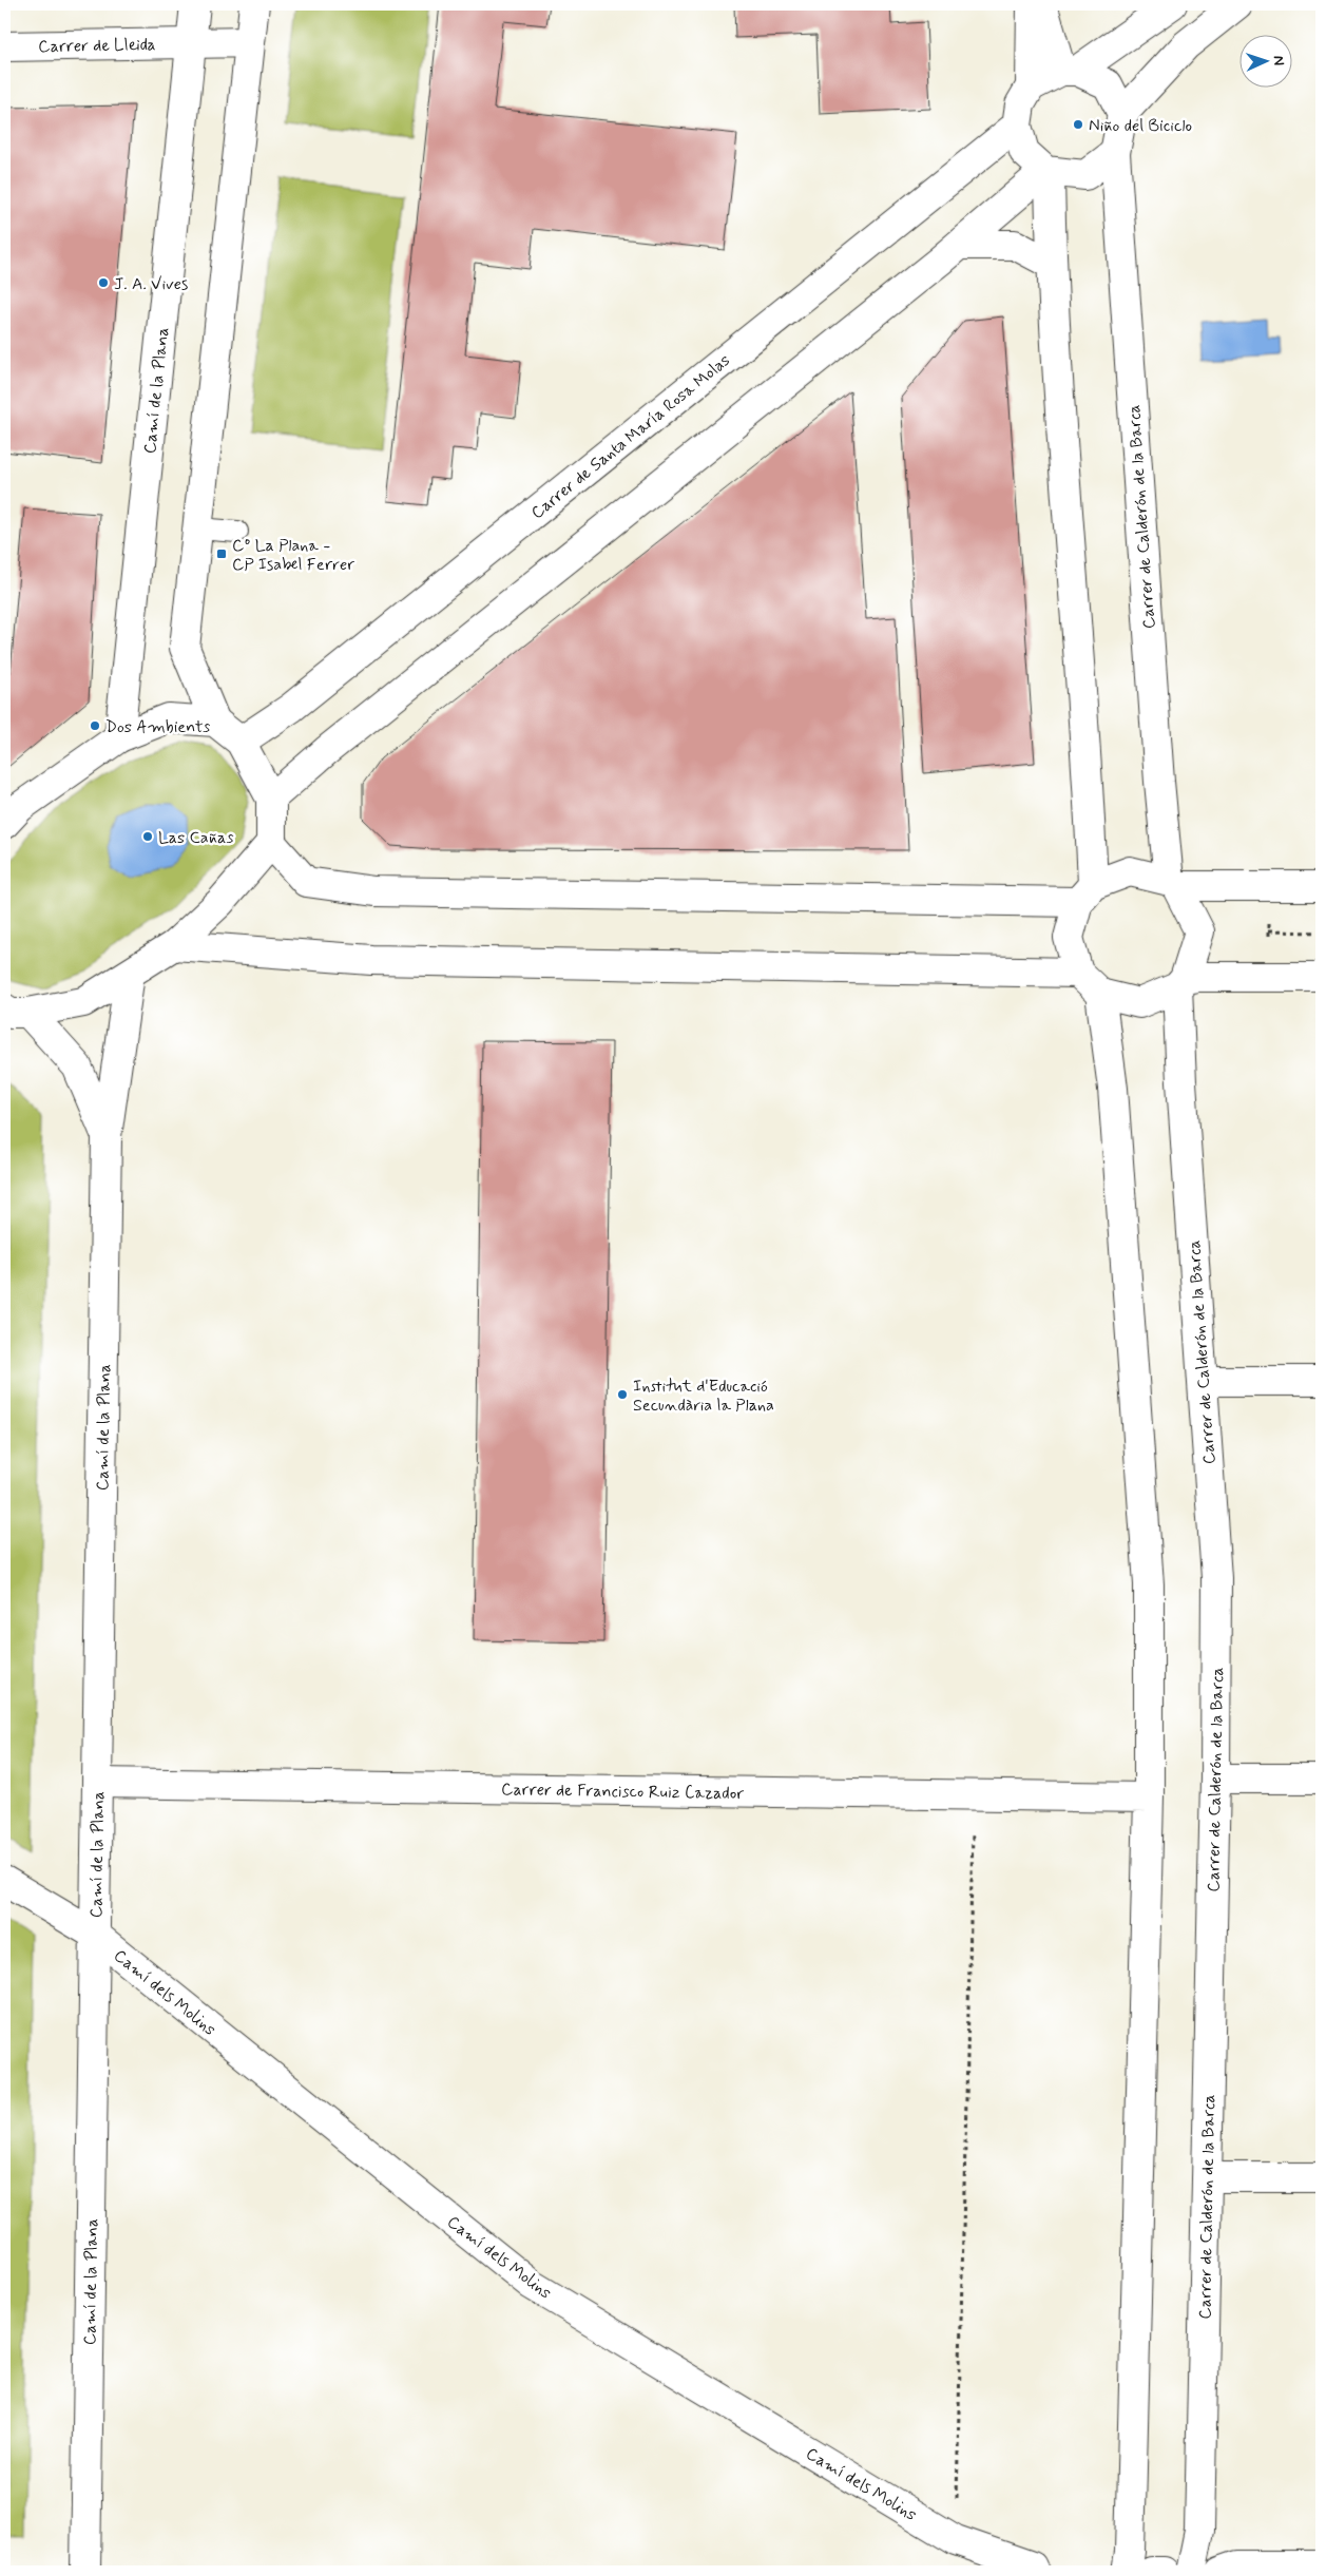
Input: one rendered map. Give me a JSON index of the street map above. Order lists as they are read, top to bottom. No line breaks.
{"streets":{"street":["Carrer de Lleida","Camí de la Plana","Carrer de Santa María Rosa Molas","Carrer de Calderón de la Barca","Carrer de Francisco Ruiz Cazador","Camí dels Molins"]},"crossings":[["Carrer de Lleida","Camí de la Plana"],["Camí de la Plana","Carrer de Francisco Ruiz Cazador"],["Camí de la Plana","Camí dels Molins"],["Carrer de Santa María Rosa Molas","Carrer de Calderón de la Barca"]],"places":{"other":["Niño del Biciclo","J. A. Vives","Dos Ambients","Las Cañas","Institut d'Educació Secundària la Plana"],"transit":["Cº La Plana - CP Isabel Ferrer"]},"north":"right"}
